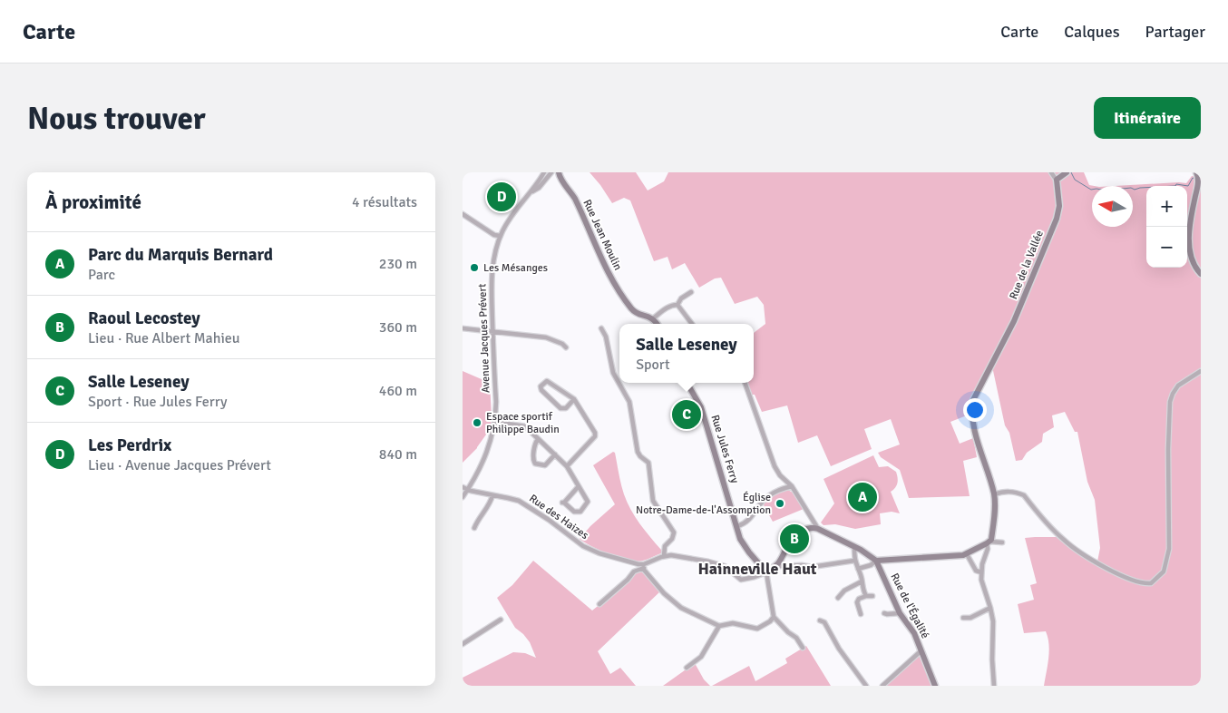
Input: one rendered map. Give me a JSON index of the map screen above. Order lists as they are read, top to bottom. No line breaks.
{"streets":{"street":["Rue Jean Moulin","Rue de la Vallée","Avenue Jacques Prévert","Rue Jules Ferry","Rue des Haizes","Rue de l'Égalité"]},"crossings":[["Avenue Jacques Prévert","Rue des Haizes"]],"districts":["Hainneville Haut"],"places":["Les Mésanges","Espace sportif Philippe Baudin","Église Notre-Dame-de-l'Assomption"],"north":"left","page":{"header":"Carte","nav":["Carte","Calques","Partager"],"buttons":"Itinéraire","title":"Nous trouver","heading":["À proximité","4 résultats"],"pins":["D","C","A","B"],"map_buttons":["+","−"],"list":[{"mark":"A","name":"Parc du Marquis Bernard","note":"Parc","value":"230 m"},{"mark":"B","name":"Raoul Lecostey","note":"Lieu · Rue Albert Mahieu","value":"360 m"},{"mark":"C","name":"Salle Leseney","note":"Sport · Rue Jules Ferry","value":"460 m"},{"mark":"D","name":"Les Perdrix","note":"Lieu · Avenue Jacques Prévert","value":"840 m"}],"popup":["Salle Leseney","Sport"]}}
